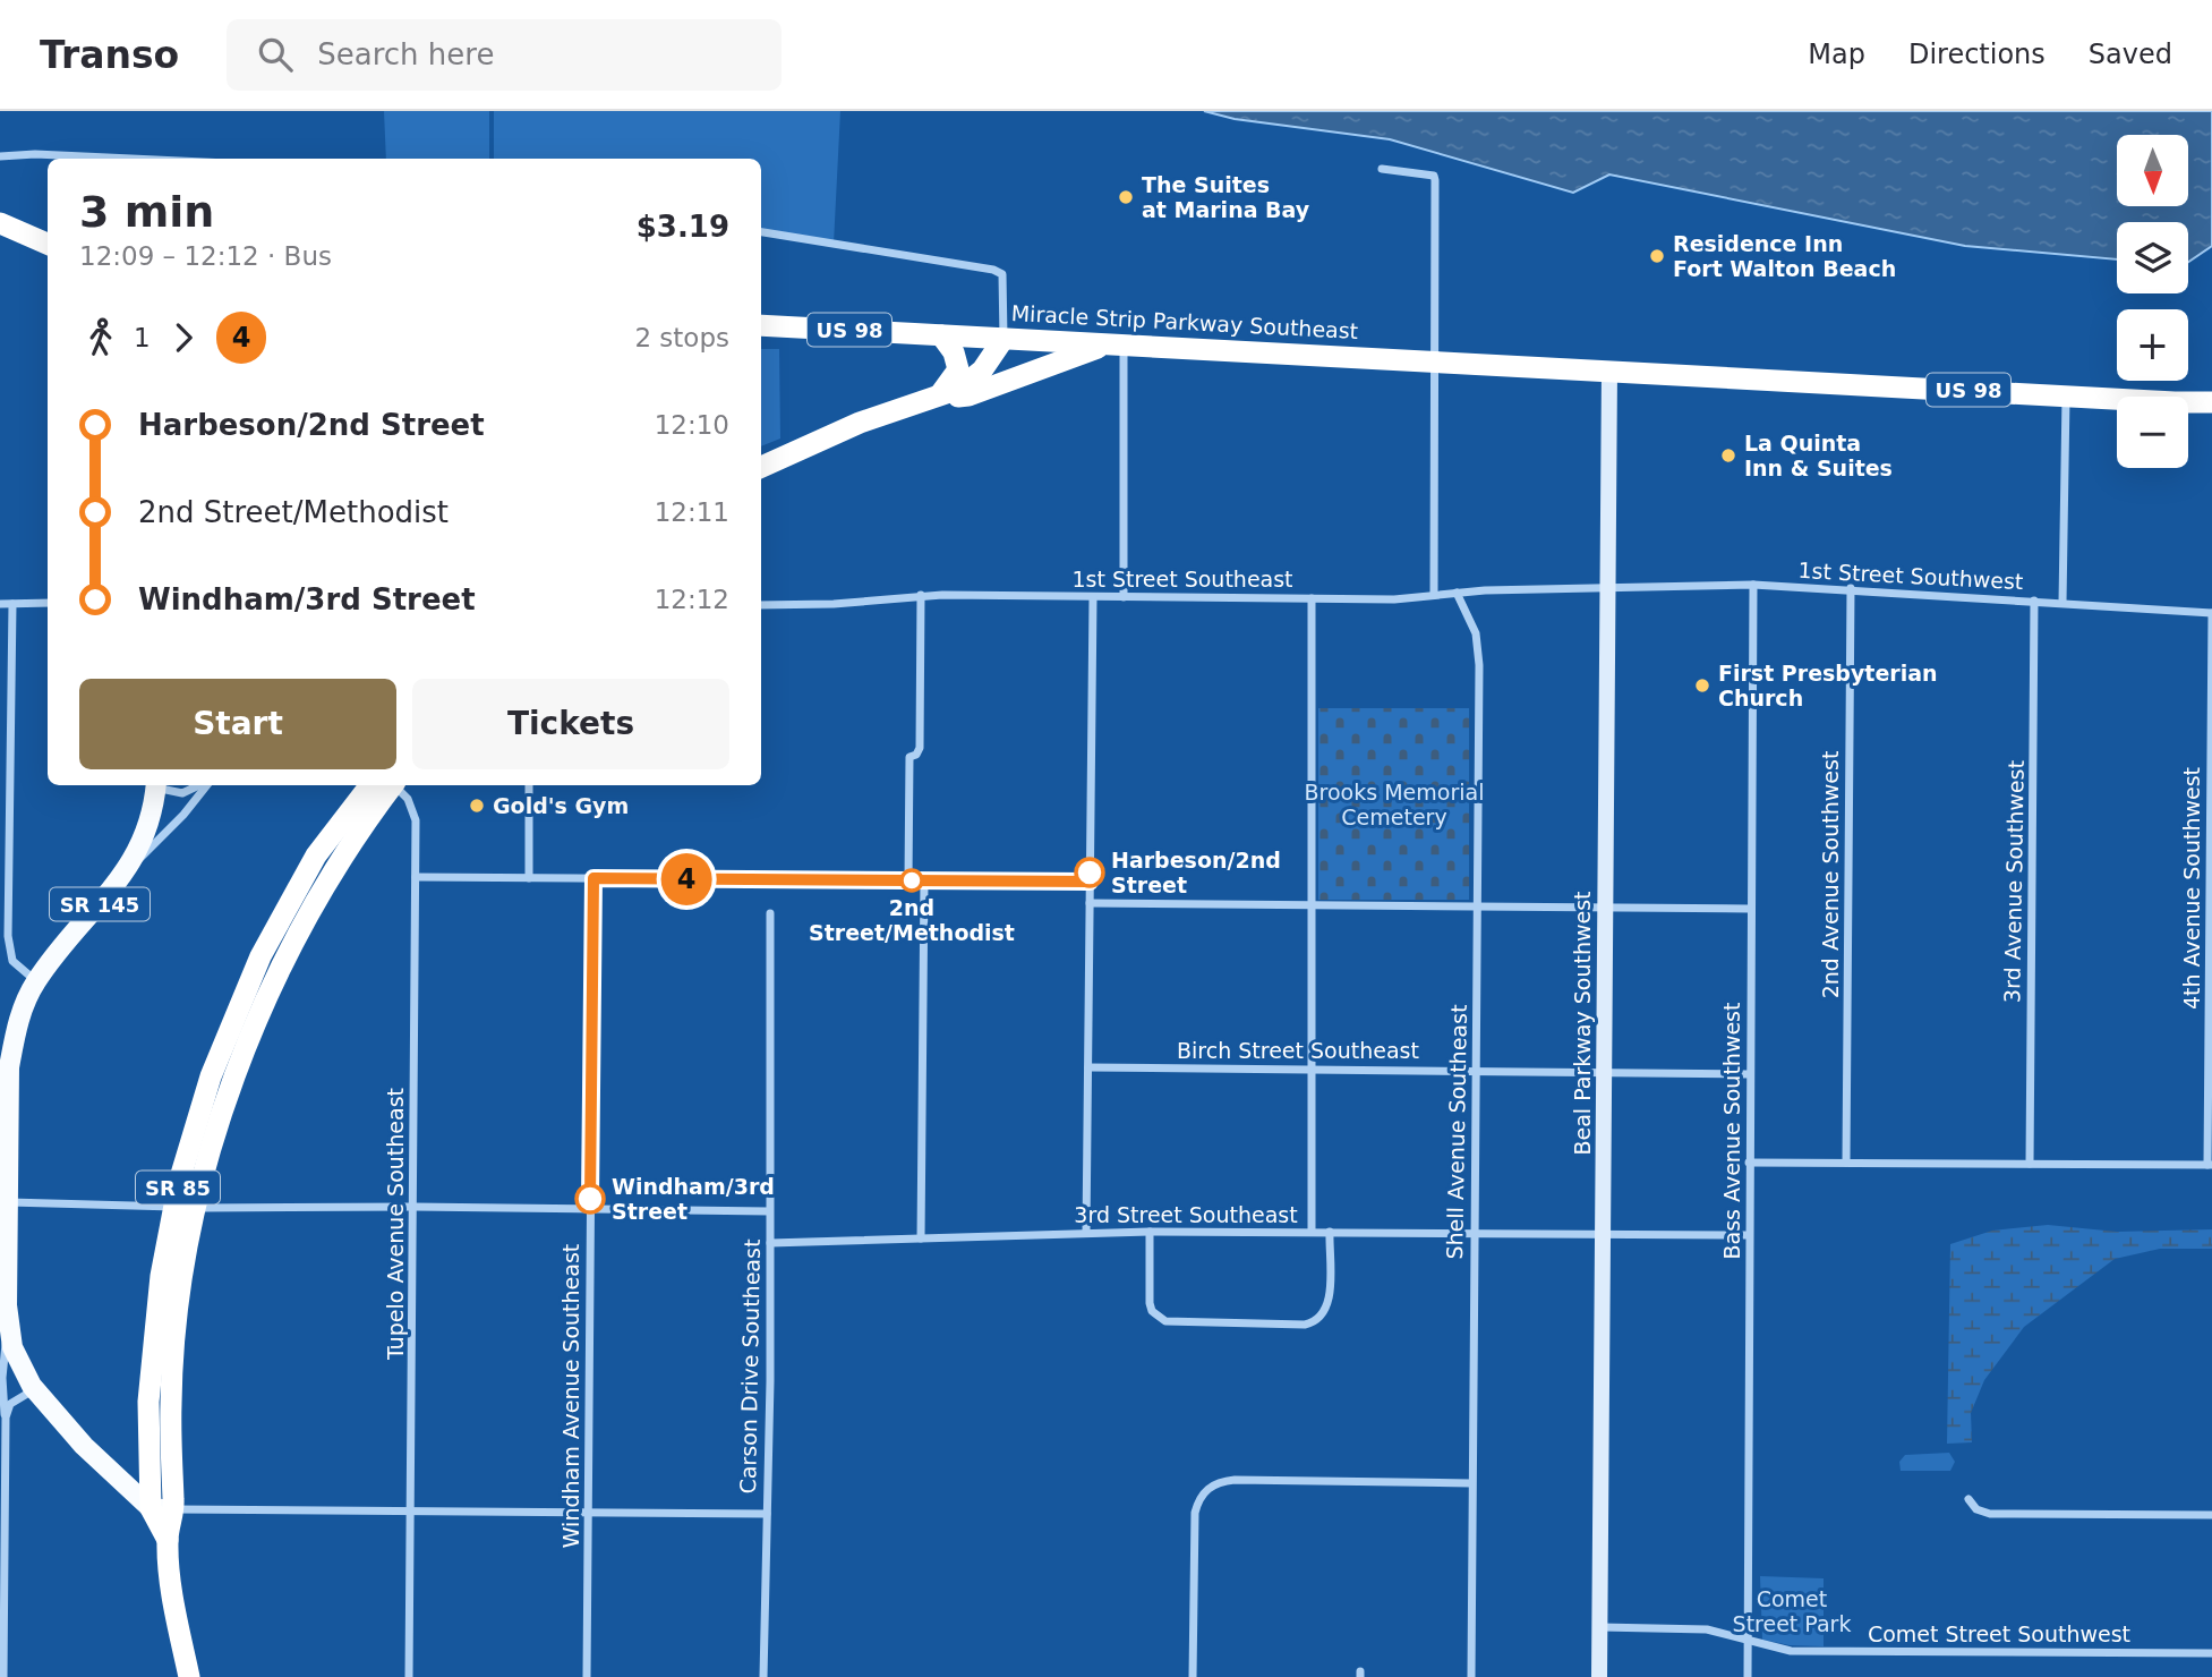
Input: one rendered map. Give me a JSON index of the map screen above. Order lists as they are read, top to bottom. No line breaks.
{"streets":{"highway":["Miracle Strip Parkway Southeast","US 98","SR 85"],"main road":["SR 145","Beal Parkway Southwest"],"street":["1st Street Southwest","1st Street Southeast","2nd Avenue Southwest","3rd Avenue Southwest","4th Avenue Southwest","Birch Street Southeast","Bass Avenue Southwest","Shell Avenue Southeast","3rd Street Southeast","Tupelo Avenue Southeast","Carson Drive Southeast","Windham Avenue Southeast","Comet Street Southwest"]},"crossings":[["Miracle Strip Parkway Southeast","US 98"],["Miracle Strip Parkway Southeast","Beal Parkway Southwest"],["US 98","Beal Parkway Southwest"],["1st Street Southwest","1st Street Southeast"],["1st Street Southwest","2nd Avenue Southwest"],["1st Street Southwest","3rd Avenue Southwest"],["1st Street Southwest","4th Avenue Southwest"],["1st Street Southwest","Beal Parkway Southwest"],["1st Street Southwest","Bass Avenue Southwest"],["1st Street Southeast","Beal Parkway Southwest"],["1st Street Southeast","Shell Avenue Southeast"],["SR 145","SR 85"],["Beal Parkway Southwest","Birch Street Southeast"],["Beal Parkway Southwest","3rd Street Southeast"],["Beal Parkway Southwest","Comet Street Southwest"],["Birch Street Southeast","Bass Avenue Southwest"],["Birch Street Southeast","Shell Avenue Southeast"],["Bass Avenue Southwest","3rd Street Southeast"],["Bass Avenue Southwest","Comet Street Southwest"],["Shell Avenue Southeast","3rd Street Southeast"],["3rd Street Southeast","Carson Drive Southeast"]],"parks":["Brooks Memorial Cemetery","Comet Street Park"],"places":["The Suites at Marina Bay","Residence Inn Fort Walton Beach","La Quinta Inn & Suites","First Presbyterian Church","Gold's Gym","Harbeson/2nd Street","2nd Street/Methodist","Windham/3rd Street"],"lines":["bus line 4"],"north":"bottom","page":{"header":"Transo","search":"Search here","nav":["Map","Directions","Saved"],"on_map":"4","map_buttons":["+","−"],"heading":["3 min","12:09 – 12:12 · Bus","$3.19"],"legs":["1","4","2 stops"],"list":[{"name":"Harbeson/2nd Street","value":"12:10"},{"name":"2nd Street/Methodist","value":"12:11"},{"name":"Windham/3rd Street","value":"12:12"}],"buttons":["Start","Tickets"]}}
